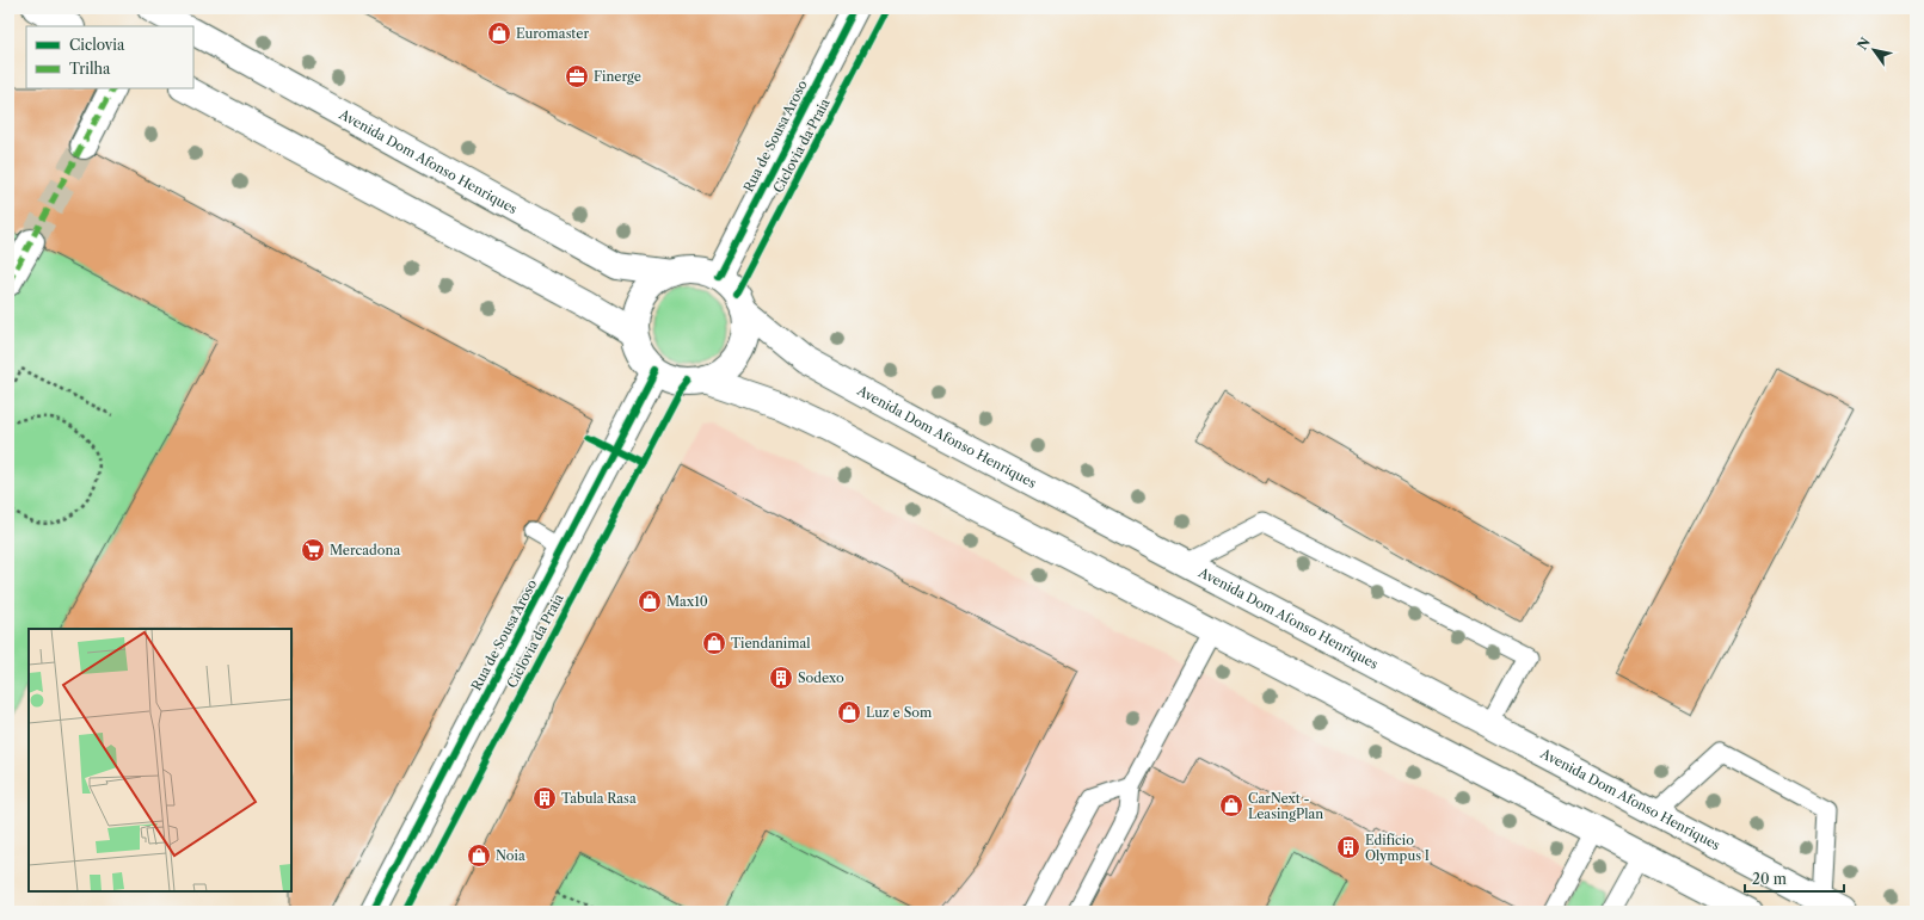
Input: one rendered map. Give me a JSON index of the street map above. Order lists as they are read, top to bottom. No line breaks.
{"streets":{"main road":["Rua de Sousa Aroso","Avenida Dom Afonso Henriques"],"cycle path":["Ciclovia da Praia"]},"crossings":[["Rua de Sousa Aroso","Avenida Dom Afonso Henriques"]],"places":{"shop":["Euromaster","Max10","Tiendanimal","Luz e Som","CarNext - LeasingPlan","Noia"],"office":["Finerge"],"supermarket":["Mercadona"],"building":["Sodexo","Tabula Rasa","Edifício Olympus I"]},"legend":["Ciclovia","Trilha"],"scale_bar":"20 m","north":"top left"}
